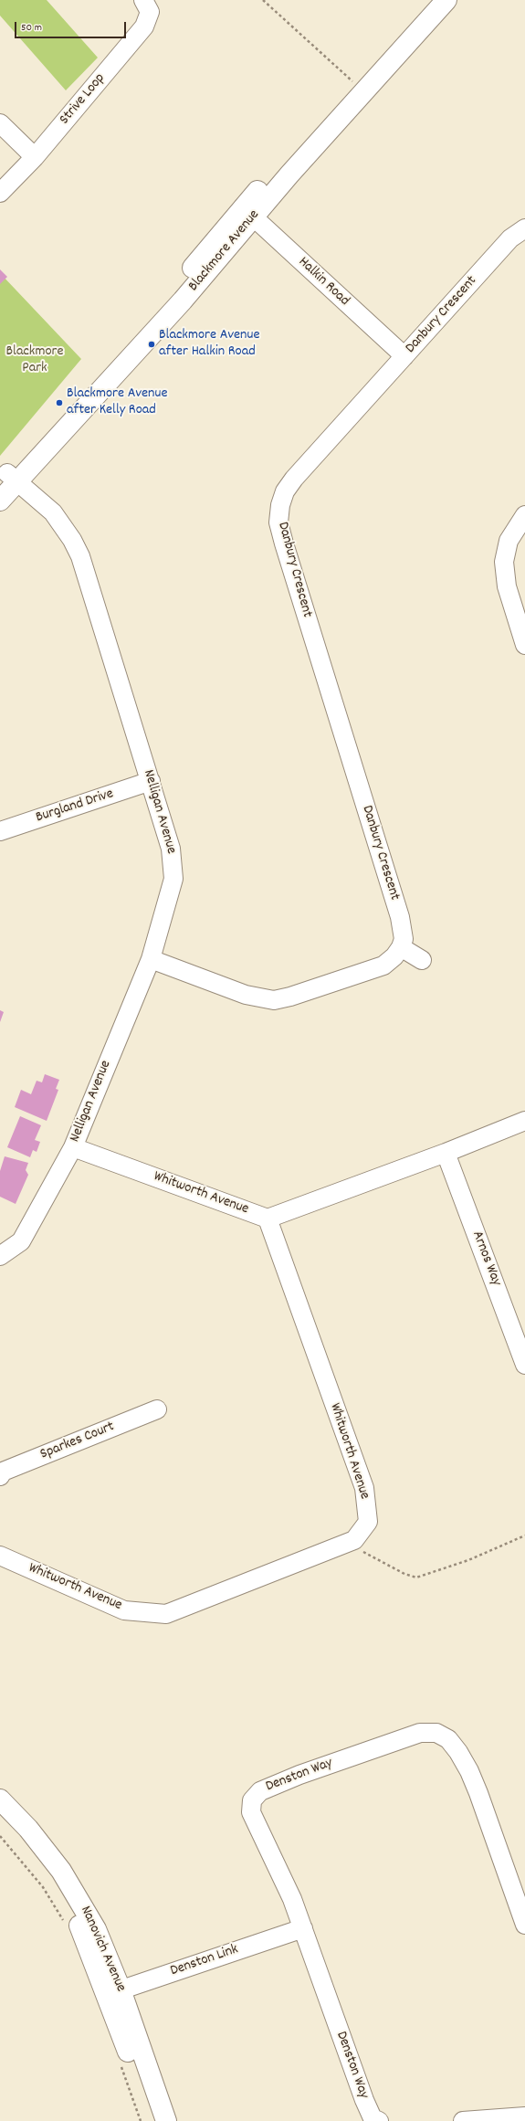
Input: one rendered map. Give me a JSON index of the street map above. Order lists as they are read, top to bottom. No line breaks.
{"streets":{"street":["Strive Loop","Blackmore Avenue","Halkin Road","Danbury Crescent","Burgland Drive","Nelligan Avenue","Whitworth Avenue","Arnos Way","Sparkes Court","Denston Way","Nanovich Avenue","Denston Link"]},"crossings":[["Blackmore Avenue","Halkin Road"],["Blackmore Avenue","Nelligan Avenue"],["Halkin Road","Danbury Crescent"],["Burgland Drive","Nelligan Avenue"],["Nelligan Avenue","Whitworth Avenue"],["Denston Way","Denston Link"],["Nanovich Avenue","Denston Link"]],"parks":["Blackmore Park"],"places":["Blackmore Avenue after Halkin Road","Blackmore Avenue after Kelly Road"],"scale_bar":"50 m"}
